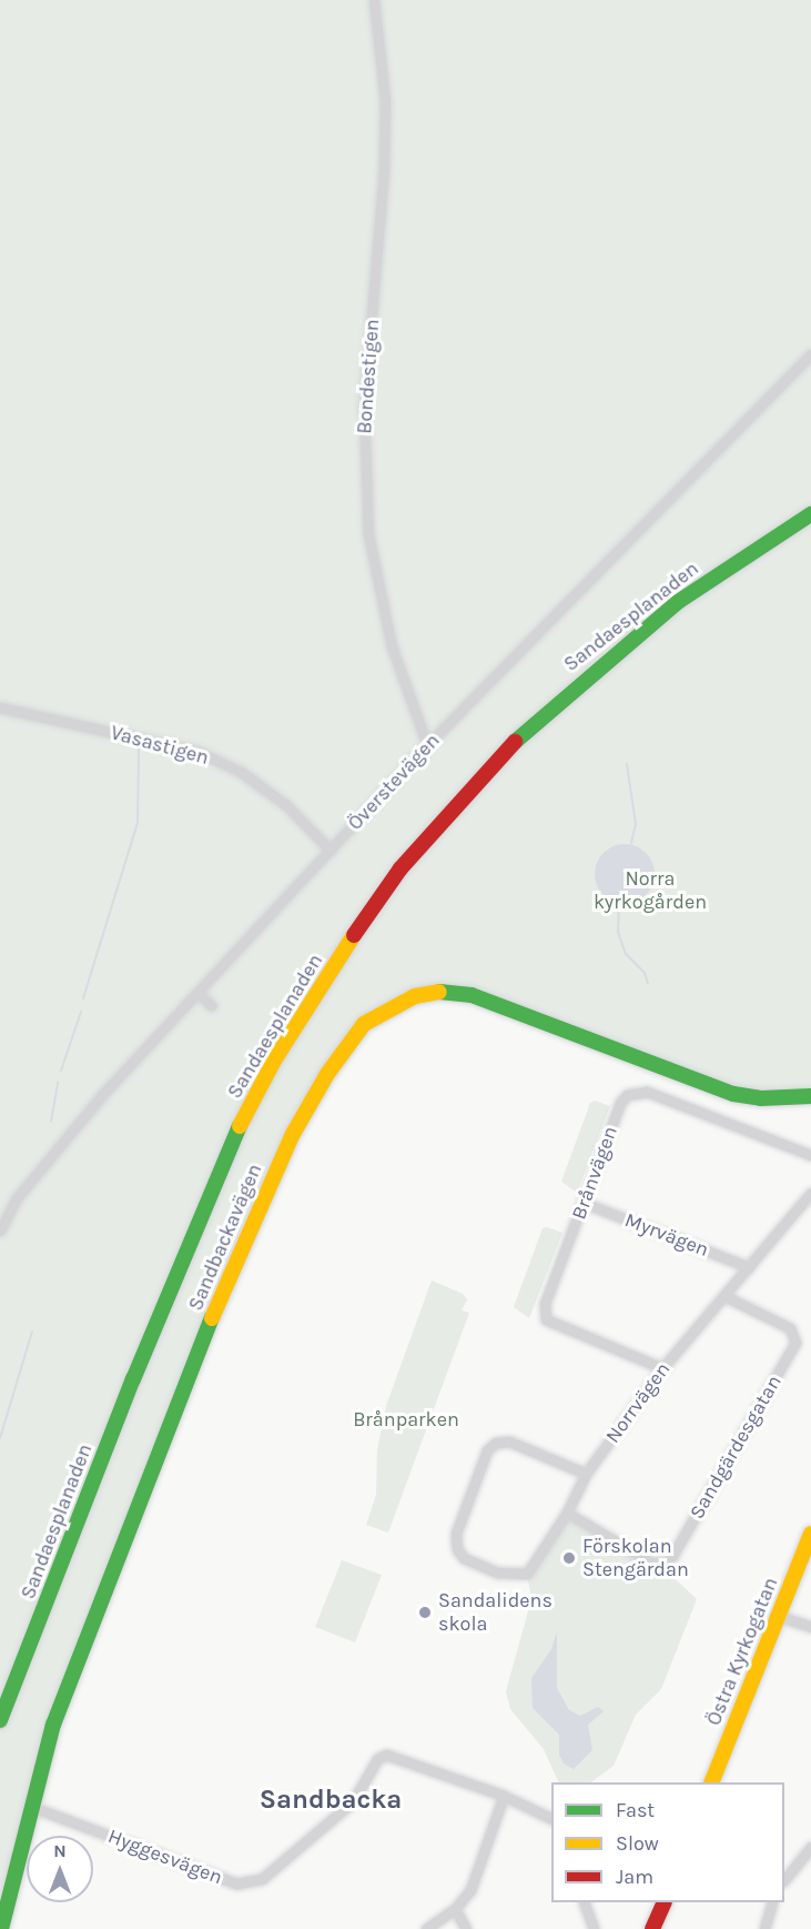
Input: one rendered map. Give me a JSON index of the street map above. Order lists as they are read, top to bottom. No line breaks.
{"streets":{"street":["Bondestigen","Sandaesplanaden","Vasastigen","Överstevägen","Brånvägen","Myrvägen","Sandbackavägen","Norrvägen","Sandgärdesgatan","Östra Kyrkogatan","Hyggesvägen"]},"crossings":[["Bondestigen","Överstevägen"],["Vasastigen","Överstevägen"],["Brånvägen","Myrvägen"],["Brånvägen","Norrvägen"],["Myrvägen","Norrvägen"],["Sandbackavägen","Hyggesvägen"],["Norrvägen","Sandgärdesgatan"]],"districts":["Sandbacka"],"parks":["Norra kyrkogården","Brånparken"],"places":["Förskolan Stengärdan","Sandalidens skola"],"legend":["Fast","Slow","Jam"],"north":"top"}
